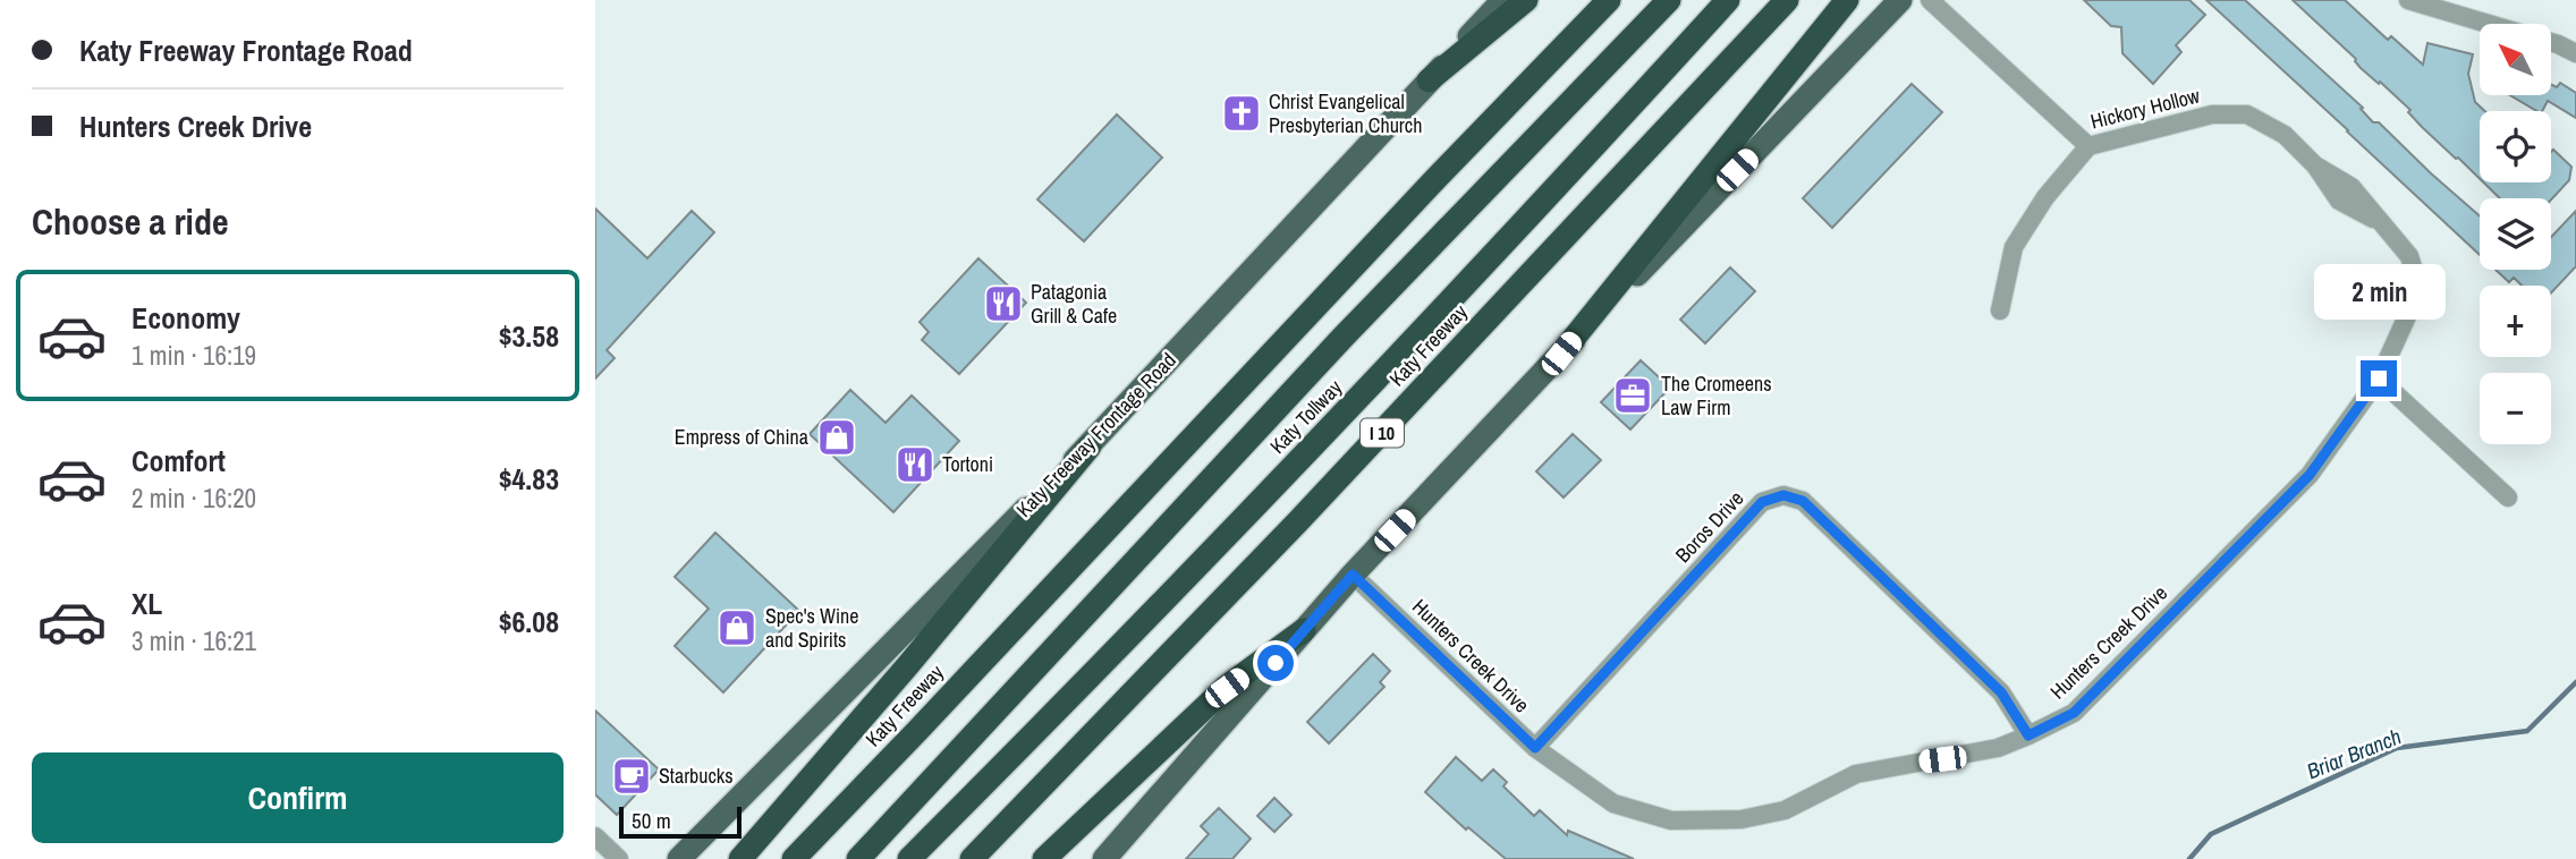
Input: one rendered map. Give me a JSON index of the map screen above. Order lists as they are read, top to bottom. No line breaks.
{"streets":{"highway":["Katy Freeway","Katy Tollway","I 10"],"main road":["Katy Freeway Frontage Road"],"street":["Hickory Hollow","Boros Drive","Hunters Creek Drive"]},"crossings":[["Hickory Hollow","Hunters Creek Drive"],["Boros Drive","Hunters Creek Drive"]],"water":["Briar Branch"],"places":{"church":["Christ Evangelical Presbyterian Church"],"restaurant":["Patagonia Grill & Cafe","Tortoni"],"office":["The Cromeens Law Firm"],"shop":["Empress of China","Spec's Wine and Spirits"],"cafe":["Starbucks"]},"scale_bar":"50 m","north":"top left","page":{"banner":["Katy Freeway Frontage Road","Hunters Creek Drive"],"map_buttons":["+","−"],"heading":"Choose a ride","bubble":"2 min","list":[{"name":"Economy","note":"1 min · 16:19","value":"$3.58"},{"name":"Comfort","note":"2 min · 16:20","value":"$4.83"},{"name":"XL","note":"3 min · 16:21","value":"$6.08"}],"buttons":"Confirm","scale":"50 m"}}
